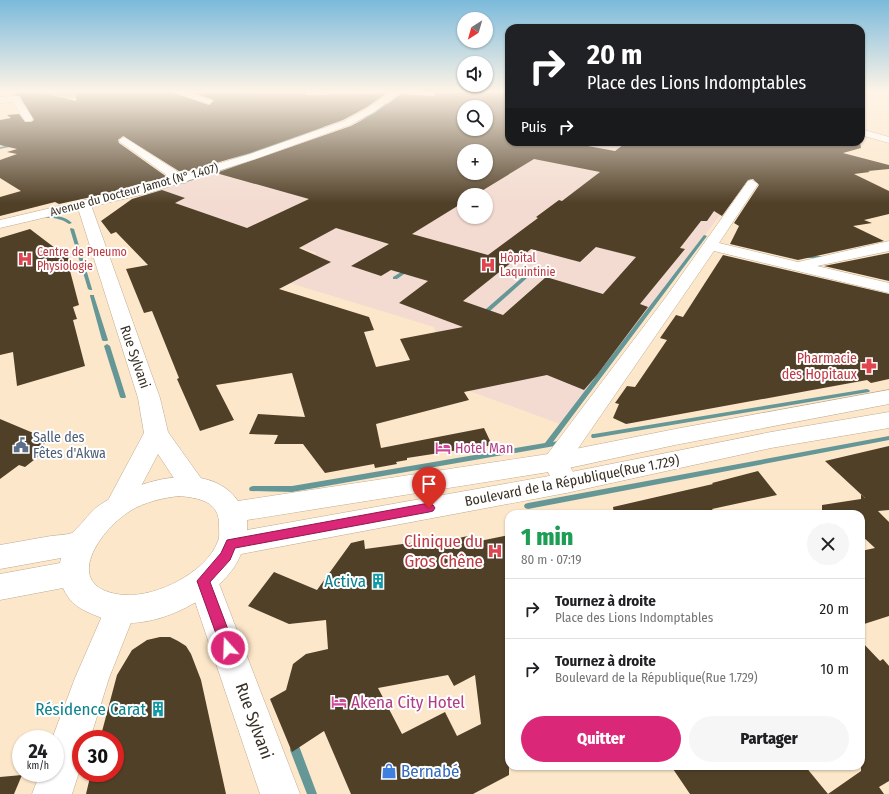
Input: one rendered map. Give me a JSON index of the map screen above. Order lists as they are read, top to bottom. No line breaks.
{"streets":{"street":["Avenue du Docteur Jamot (N° 1.407)","Rue Sylvani","Boulevard de la République(Rue 1.729)"]},"crossings":[["Avenue du Docteur Jamot (N° 1.407)","Rue Sylvani"],["Rue Sylvani","Boulevard de la République(Rue 1.729)"]],"places":{"hospital":["Centre de Pneumo Physiologie","Hôpital Laquintinie","Clinique du Gros Chêne"],"pharmacy":["Pharmacie des Hopitaux"],"public building":["Salle des Fêtes d'Akwa"],"hotel":["Hotel Man","Akena City Hotel"],"building":["Activa","Résidence Carat"],"shop":["Bernabé"]},"north":"bottom left","page":{"map_buttons":["+","−"],"turn":["20 m","Place des Lions Indomptables"],"then":"Puis","heading":["1 min","80 m · 07:19"],"list":[{"name":"Tournez à droite","note":"Place des Lions Indomptables","value":"20 m"},{"name":"Tournez à droite","note":"Boulevard de la République(Rue 1.729)","value":"10 m"}],"buttons":["Quitter","Partager"],"speed":"24 km/h","limit":"30"}}
